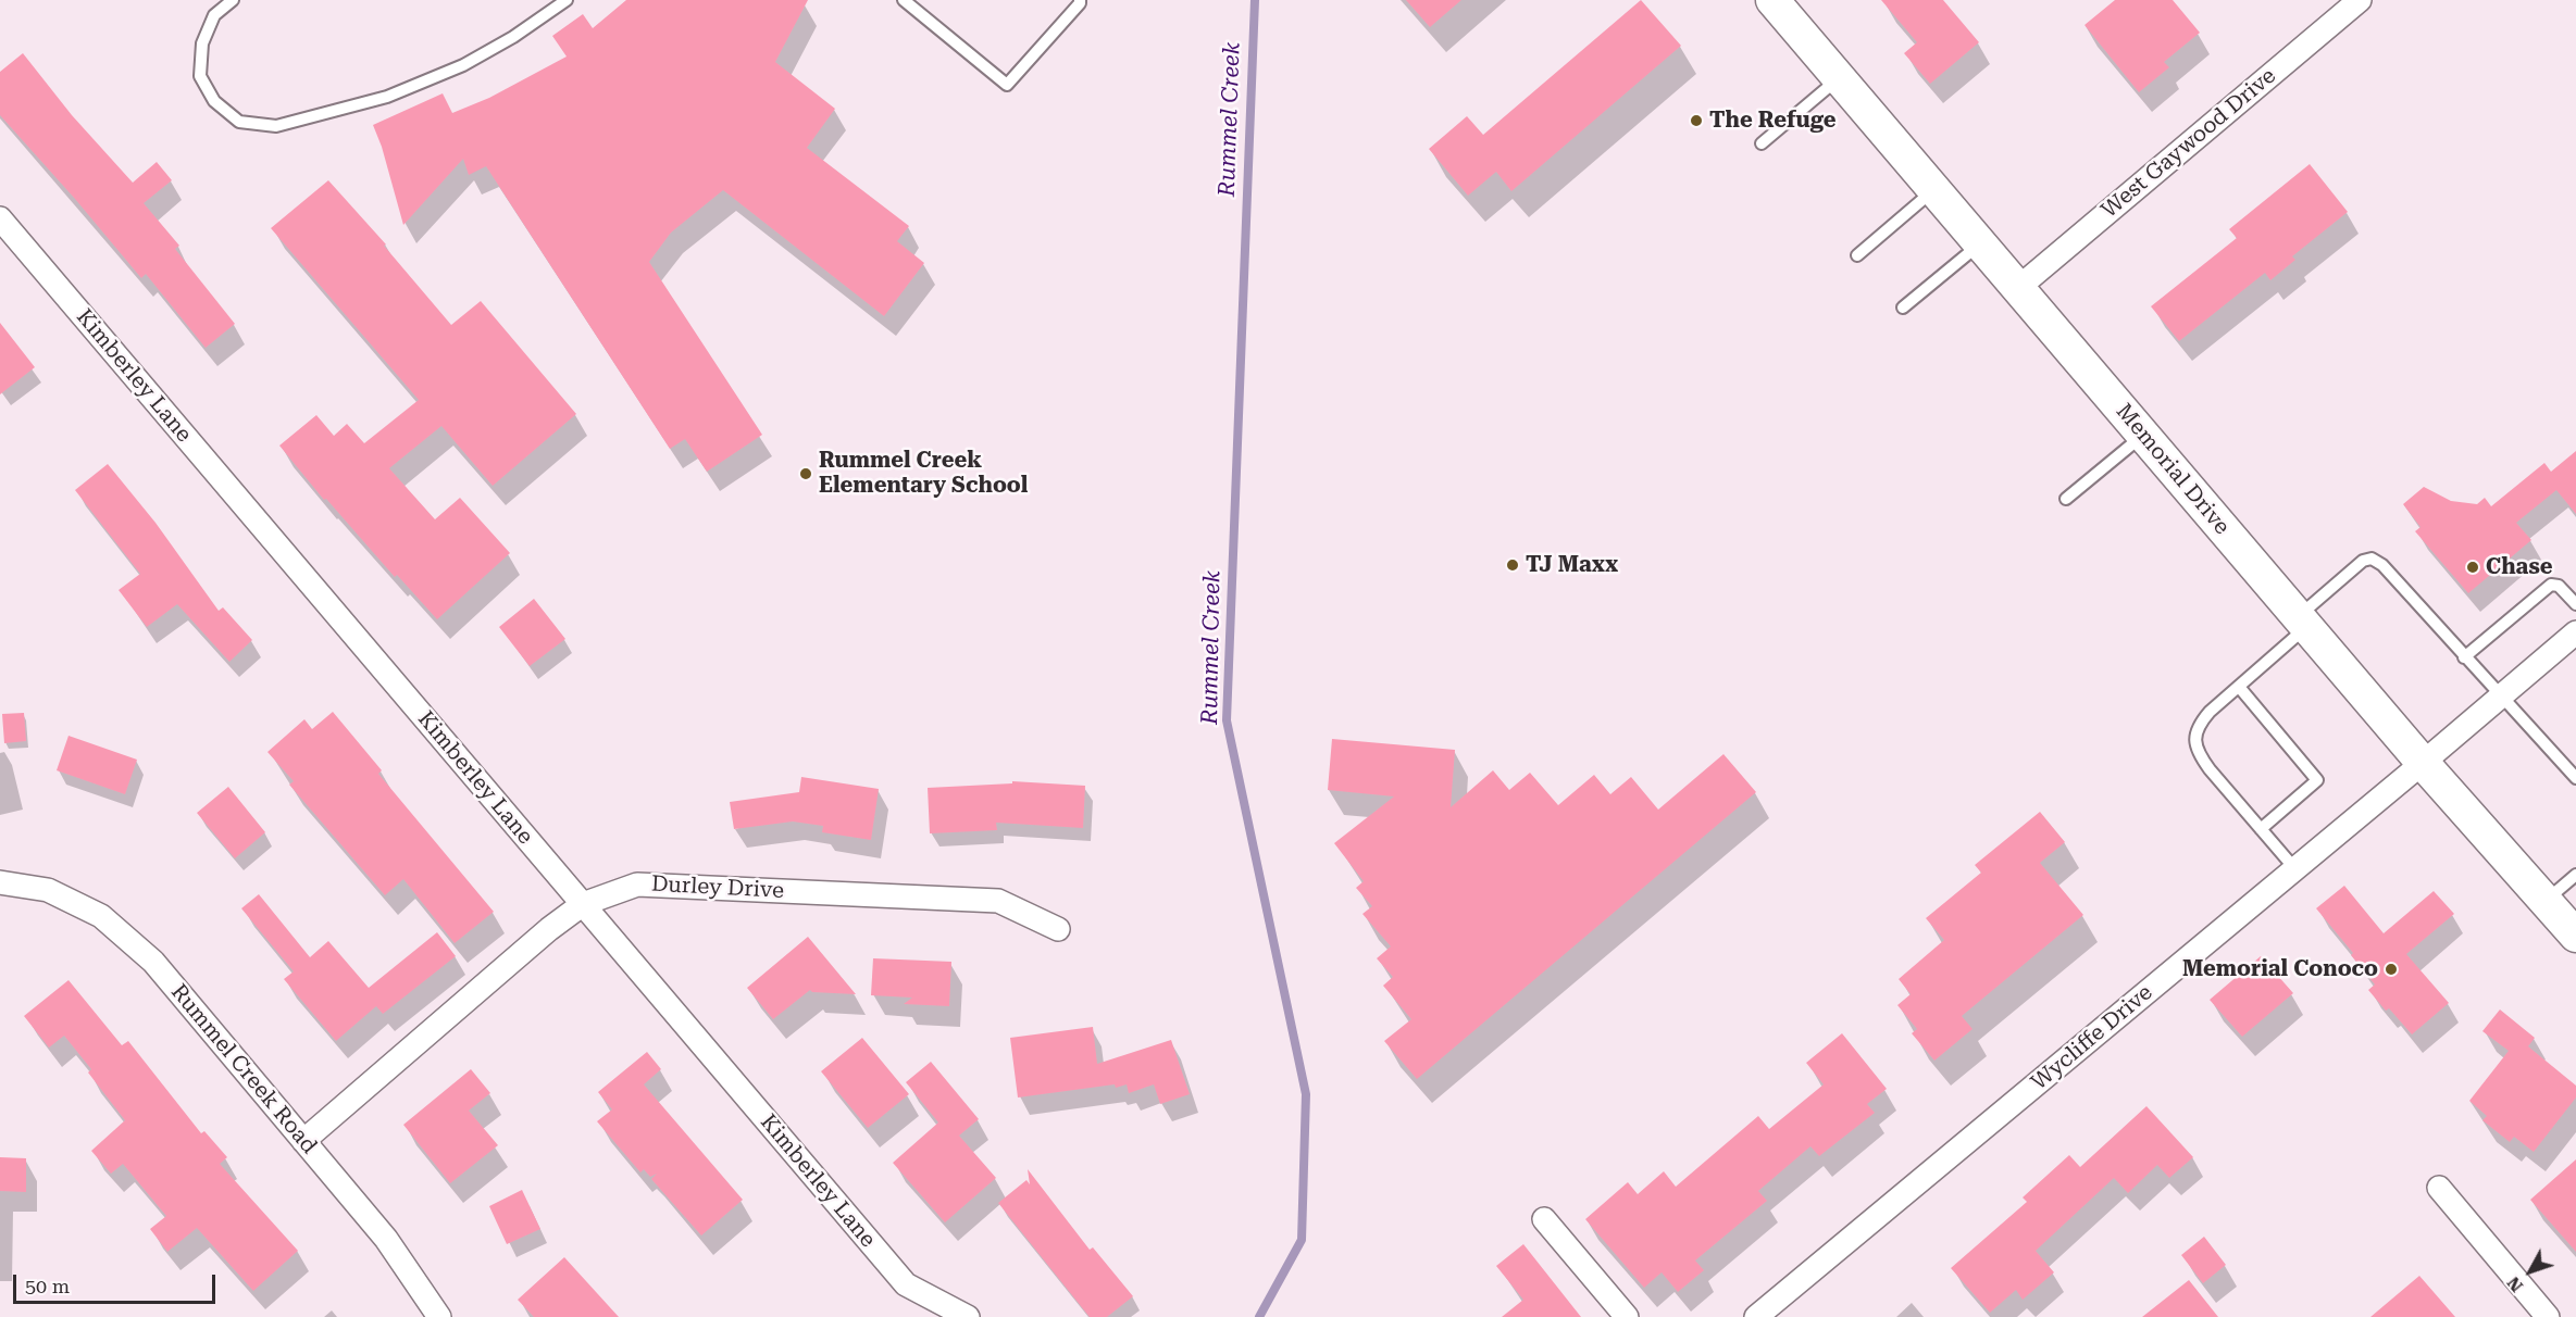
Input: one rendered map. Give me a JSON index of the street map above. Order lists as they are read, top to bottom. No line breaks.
{"streets":{"main road":["Memorial Drive"],"street":["West Gaywood Drive","Kimberley Lane","Durley Drive","Wycliffe Drive","Rummel Creek Road"]},"crossings":[["West Gaywood Drive","Memorial Drive"],["Kimberley Lane","Durley Drive"],["Memorial Drive","Wycliffe Drive"],["Durley Drive","Rummel Creek Road"]],"water":["Rummel Creek"],"places":["The Refuge","Rummel Creek Elementary School","TJ Maxx","Chase","Memorial Conoco"],"scale_bar":"50 m","north":"bottom left"}
